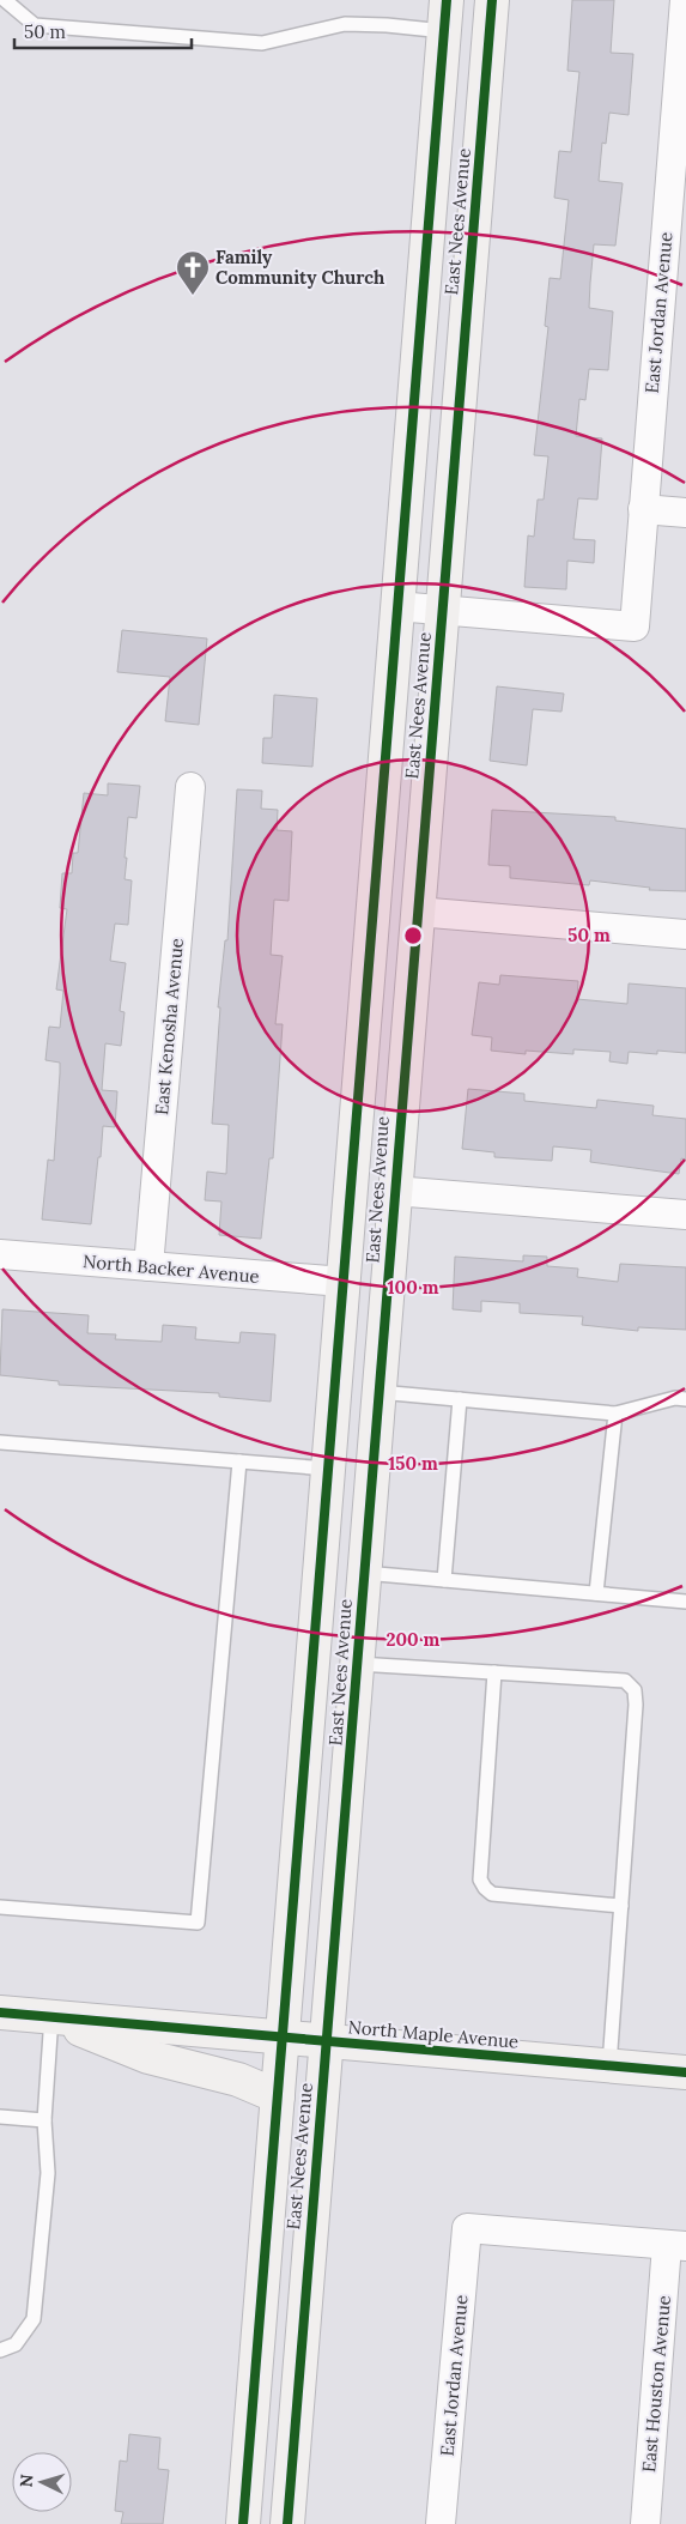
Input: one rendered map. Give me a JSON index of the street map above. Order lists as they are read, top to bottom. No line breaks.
{"streets":{"main road":["East Nees Avenue","North Maple Avenue"],"street":["East Jordan Avenue","East Kenosha Avenue","North Backer Avenue","East Houston Avenue"]},"crossings":[["East Nees Avenue","East Jordan Avenue"],["East Nees Avenue","North Backer Avenue"],["East Nees Avenue","North Maple Avenue"],["East Jordan Avenue","East Houston Avenue"],["East Kenosha Avenue","North Backer Avenue"]],"places":{"church":["Family Community Church"]},"scale_bar":"50 m","north":"left","rings":["50 m","100 m","150 m","200 m"]}
